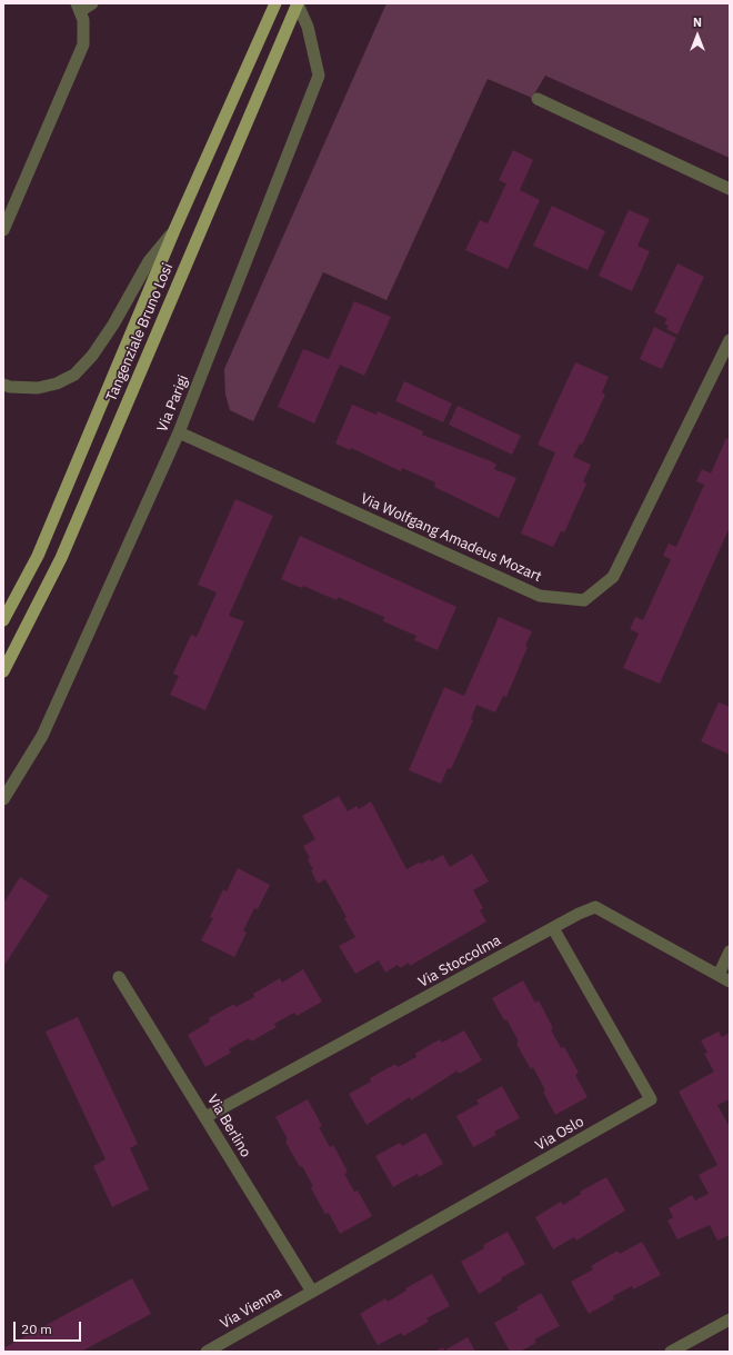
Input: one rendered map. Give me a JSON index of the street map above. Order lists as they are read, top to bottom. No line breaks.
{"streets":{"main road":["Tangenziale Bruno Losi"],"street":["Via Parigi","Via Wolfgang Amadeus Mozart","Via Stoccolma","Via Berlino","Via Oslo","Via Vienna"]},"crossings":[["Tangenziale Bruno Losi","Via Parigi"],["Via Parigi","Via Wolfgang Amadeus Mozart"],["Via Stoccolma","Via Berlino"],["Via Stoccolma","Via Oslo"],["Via Berlino","Via Oslo"],["Via Berlino","Via Vienna"],["Via Oslo","Via Vienna"]],"scale_bar":"20 m","north":"top"}
